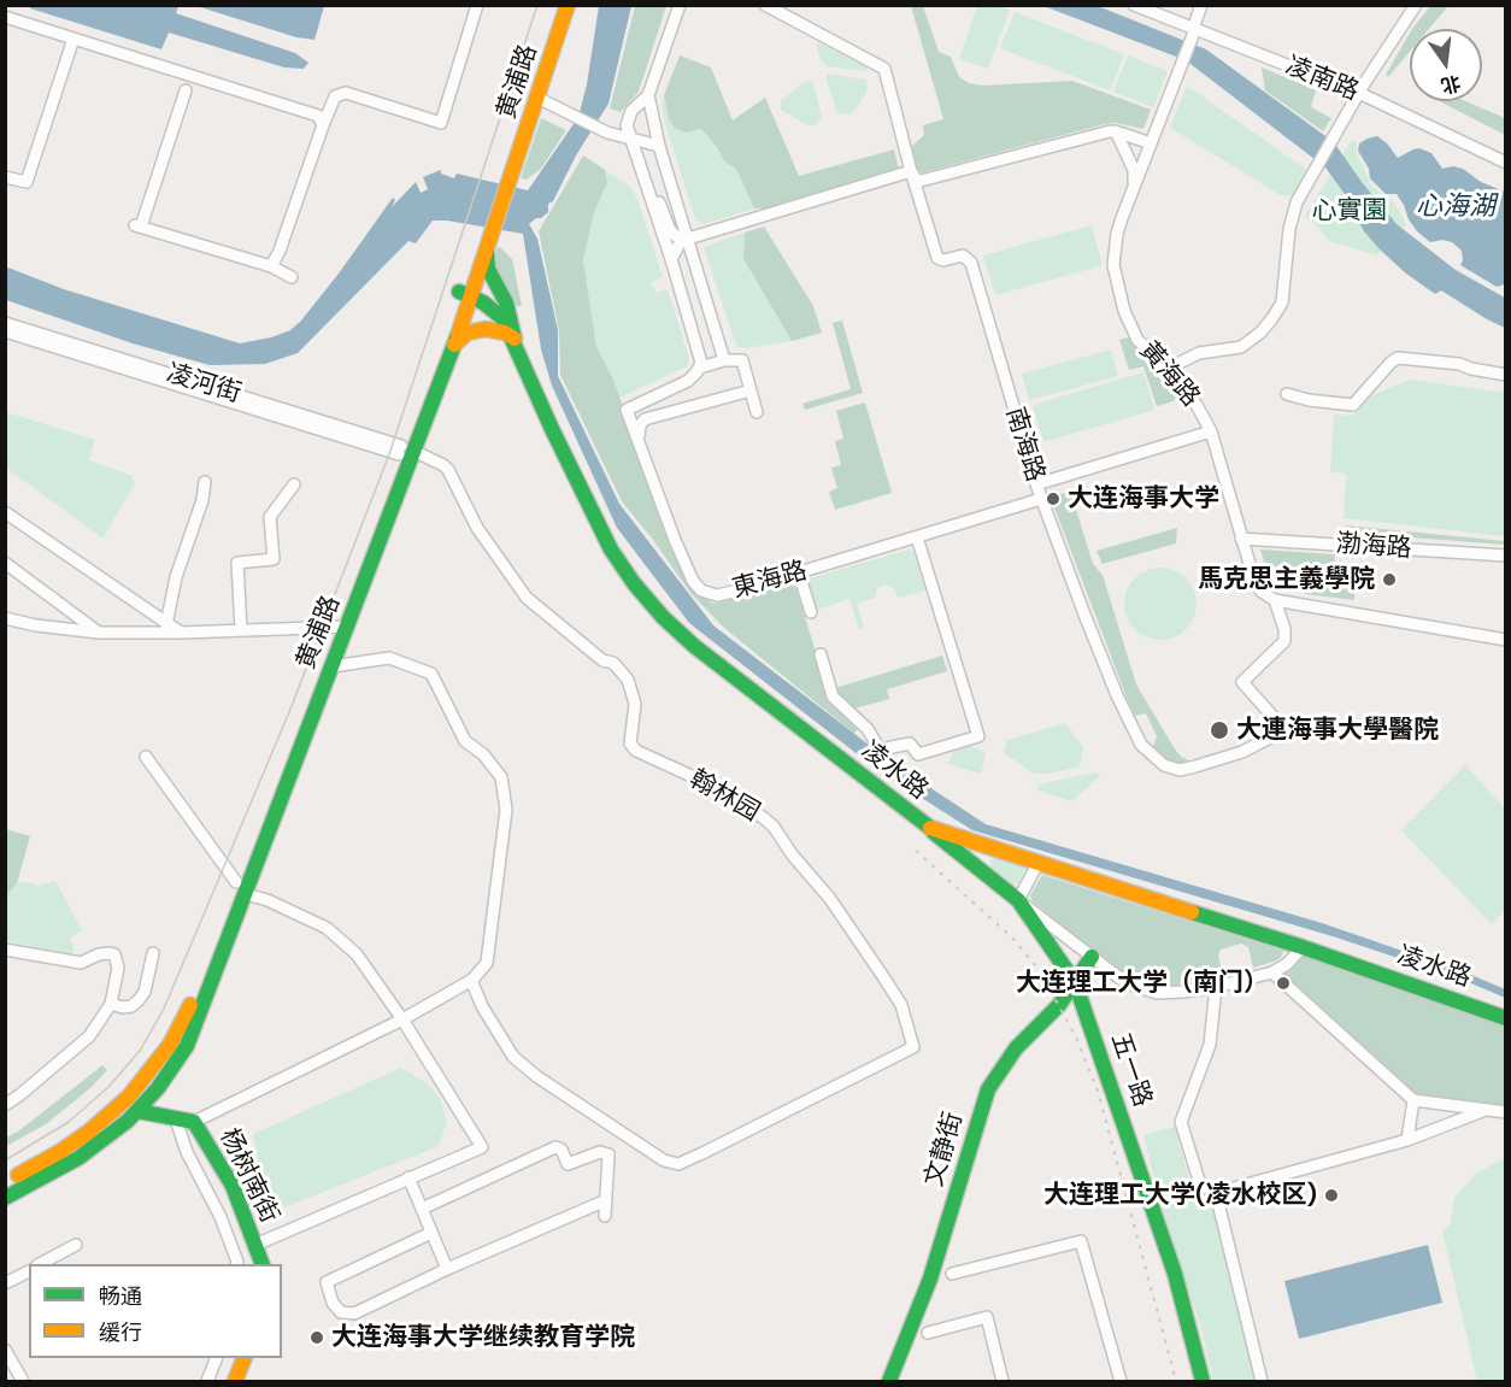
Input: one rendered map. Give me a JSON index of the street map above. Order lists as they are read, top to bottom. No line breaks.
{"streets":{"main road":["黄浦路","凌水路","五一路","文静街","杨树南街"],"street":["凌南路","黃海路","凌河街","南海路","渤海路","東海路","翰林园"]},"crossings":[["凌南路","黃海路"],["黄浦路","凌河街"],["黄浦路","凌水路"],["黄浦路","翰林园"],["黄浦路","杨树南街"],["黃海路","南海路"],["黃海路","渤海路"],["凌河街","翰林园"],["南海路","東海路"],["凌水路","五一路"],["五一路","文静街"]],"water":["心海湖"],"parks":["心實園"],"places":["大连海事大学","馬克思主義學院","大連海事大學醫院","大连理工大学（南门）","大连理工大学(凌水校区)","大连海事大学继续教育学院"],"legend":["畅通","缓行"],"north":"bottom"}
